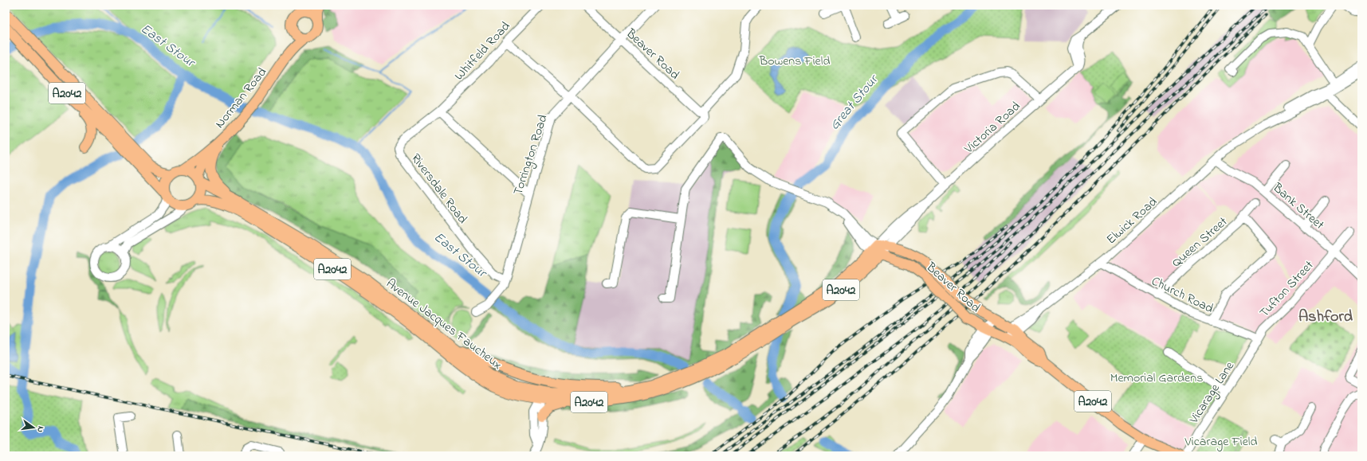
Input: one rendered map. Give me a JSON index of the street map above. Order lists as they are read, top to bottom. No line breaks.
{"streets":{"main road":["Beaver Road","A2042","Norman Road","Avenue Jacques Faucheux"],"street":["Whitfeld Road","Victoria Road","Torrington Road","Riversdale Road","Bank Street","Elwick Road","Queen Street","Tufton Street","Church Road","Vicarage Lane"]},"crossings":[["Whitfeld Road","Riversdale Road"],["Beaver Road","A2042"],["Beaver Road","Victoria Road"],["Beaver Road","Torrington Road"],["Beaver Road","Avenue Jacques Faucheux"],["A2042","Norman Road"],["A2042","Elwick Road"],["A2042","Avenue Jacques Faucheux"],["Norman Road","Avenue Jacques Faucheux"],["Victoria Road","Avenue Jacques Faucheux"],["Torrington Road","Riversdale Road"],["Bank Street","Elwick Road"],["Bank Street","Tufton Street"],["Elwick Road","Church Road"],["Queen Street","Church Road"],["Tufton Street","Church Road"],["Tufton Street","Vicarage Lane"],["Church Road","Vicarage Lane"]],"districts":["Ashford"],"water":["East Stour","Great Stour"],"parks":["Bowens Field","Memorial Gardens","Vicarage Field"],"north":"right"}
